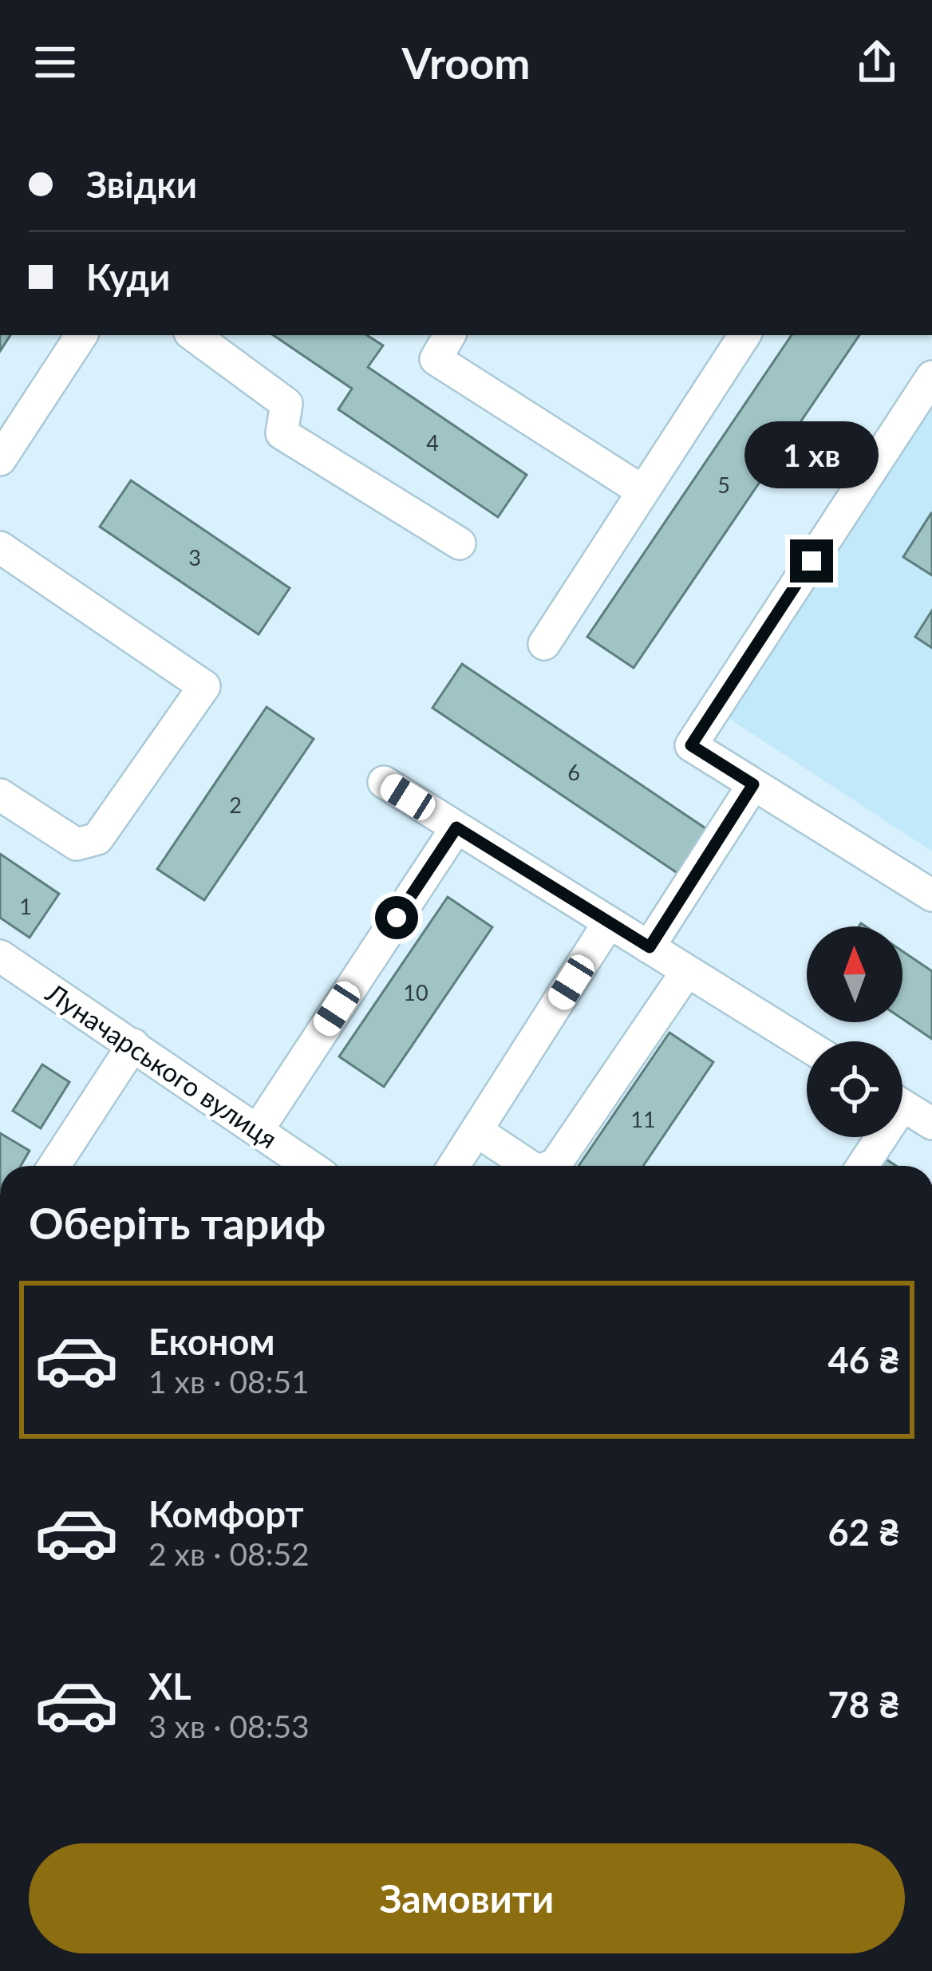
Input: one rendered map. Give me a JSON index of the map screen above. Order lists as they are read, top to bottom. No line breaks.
{"streets":{"street":["Луначарського вулиця"]},"house_numbers":["4","5","3","6","2","1","10","11"],"north":"top","page":{"header":"Vroom","banner":["Звідки","Куди"],"bubble":"1 хв","heading":"Оберіть тариф","list":[{"name":"Економ","note":"1 хв · 08:51","value":"46 ₴"},{"name":"Комфорт","note":"2 хв · 08:52","value":"62 ₴"},{"name":"XL","note":"3 хв · 08:53","value":"78 ₴"}],"buttons":"Замовити"}}
